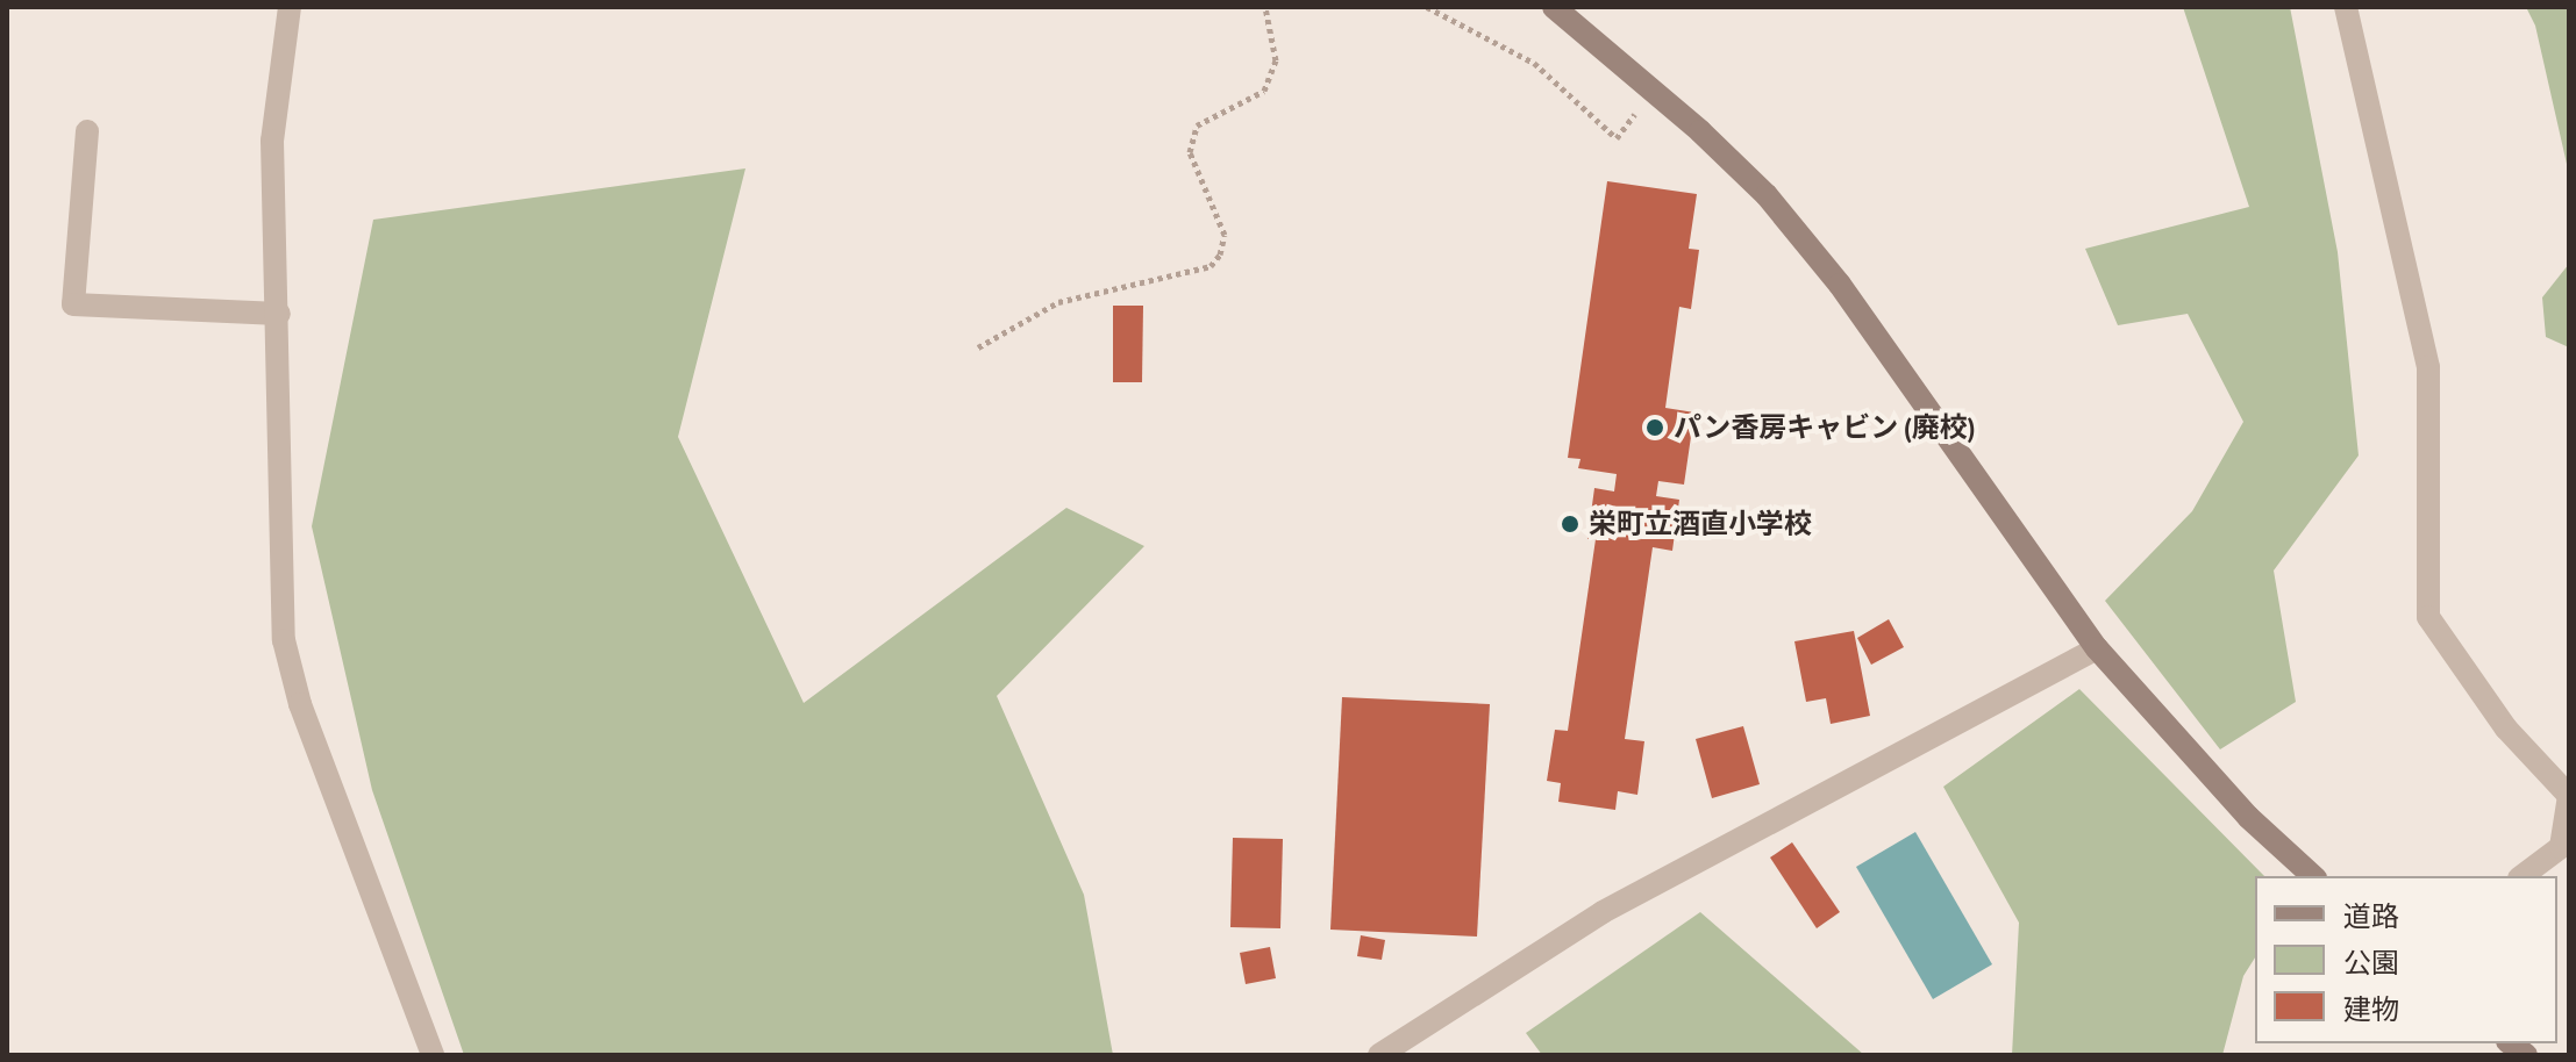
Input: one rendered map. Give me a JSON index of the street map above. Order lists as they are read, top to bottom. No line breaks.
{"places":["パン香房キャビン (廃校)","栄町立酒直小学校"],"legend":["道路","公園","建物"]}
